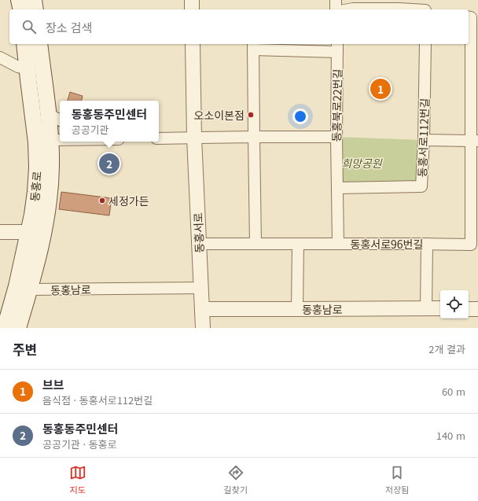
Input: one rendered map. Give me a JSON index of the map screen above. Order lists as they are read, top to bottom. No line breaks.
{"streets":{"main road":["동홍로"],"street":["동홍북로22번길","동홍서로112번길","동홍서로","동홍서로96번길","동홍남로"]},"crossings":[["동홍북로22번길","동홍서로112번길"],["동홍북로22번길","동홍서로96번길"],["동홍로","동홍남로"],["동홍서로","동홍서로96번길"],["동홍서로","동홍남로"]],"parks":["희망공원"],"places":["오소이본점","세정가든"],"page":{"search":"장소 검색","pins":["1","2"],"popup":["동홍동주민센터","공공기관"],"heading":["주변","2개 결과"],"list":[{"mark":"1","name":"브브","note":"음식점 · 동홍서로112번길","value":"60 m"},{"mark":"2","name":"동홍동주민센터","note":"공공기관 · 동홍로","value":"140 m"}],"nav":["지도","길찾기","저장됨"]}}
